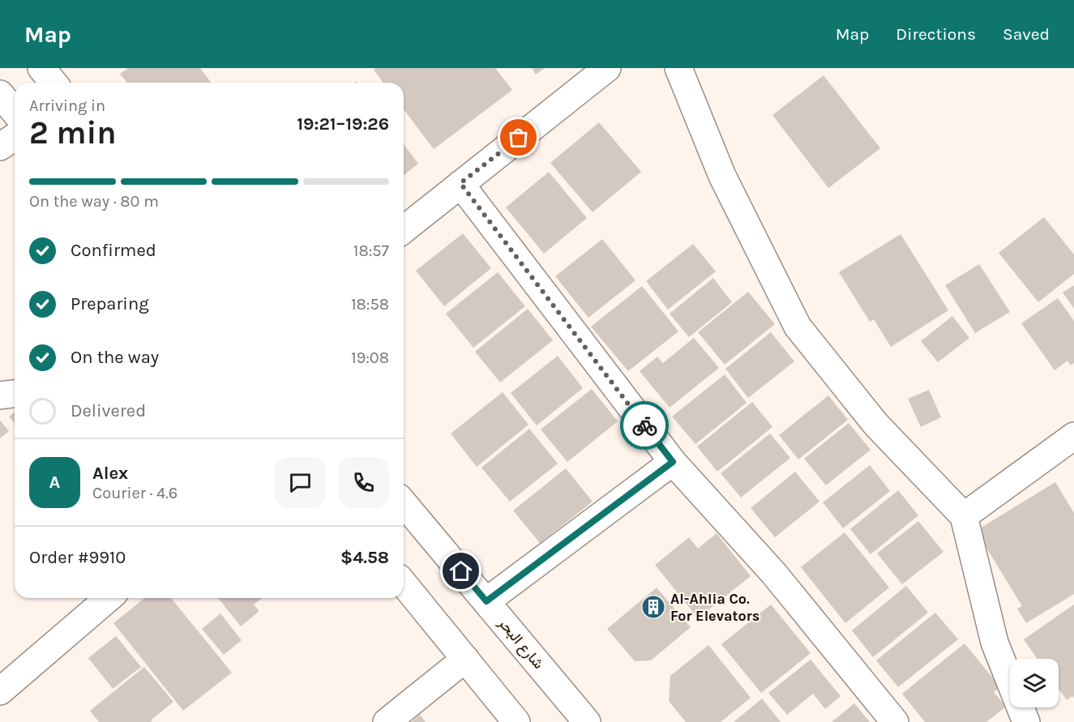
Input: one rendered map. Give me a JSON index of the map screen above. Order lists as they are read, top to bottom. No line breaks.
{"streets":{"street":["شارع البحر"]},"places":{"building":["Al-Ahlia Co. For Elevators"]},"page":{"header":"Map","nav":["Map","Directions","Saved"],"heading":["2 min","Arriving in","19:21–19:26"],"panel":["Alex","Courier · 4.6","Order #9910","$4.58"],"bar":"On the way · 80 m","list":[["Confirmed","18:57"],["Preparing","18:58"],["On the way","19:08"],"Delivered"],"round":"A"}}
